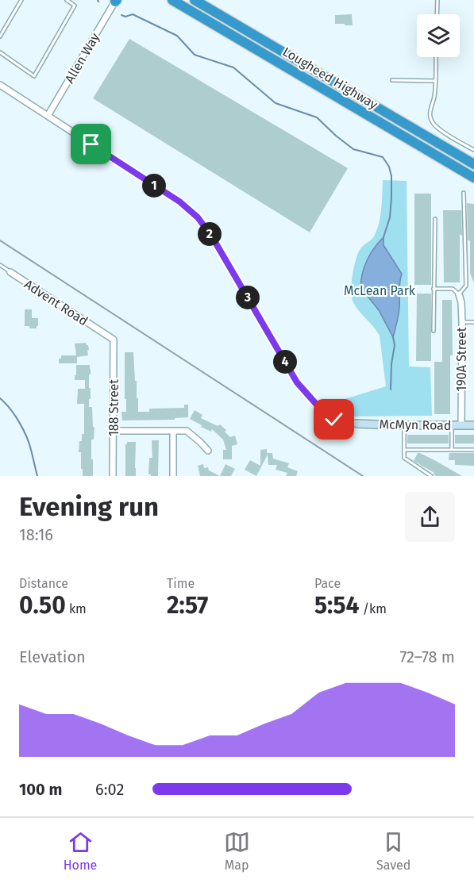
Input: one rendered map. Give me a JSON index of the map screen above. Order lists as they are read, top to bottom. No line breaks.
{"streets":{"highway":["Lougheed Highway"],"street":["Allen Way","Advent Road","190A Street","188 Street","McMyn Road"]},"crossings":[["Advent Road","188 Street"],["190A Street","McMyn Road"]],"parks":["McLean Park"],"page":{"pins":["1","2","3","4"],"heading":["Evening run","18:16"],"stats":[["Distance","0.50 km"],["Time","2:57"],["Pace","5:54 /km"]],"chart":["Elevation","72–78 m"],"list":[{"name":"100 m","note":"6:02"}],"tabs":["Home","Map","Saved"]}}
